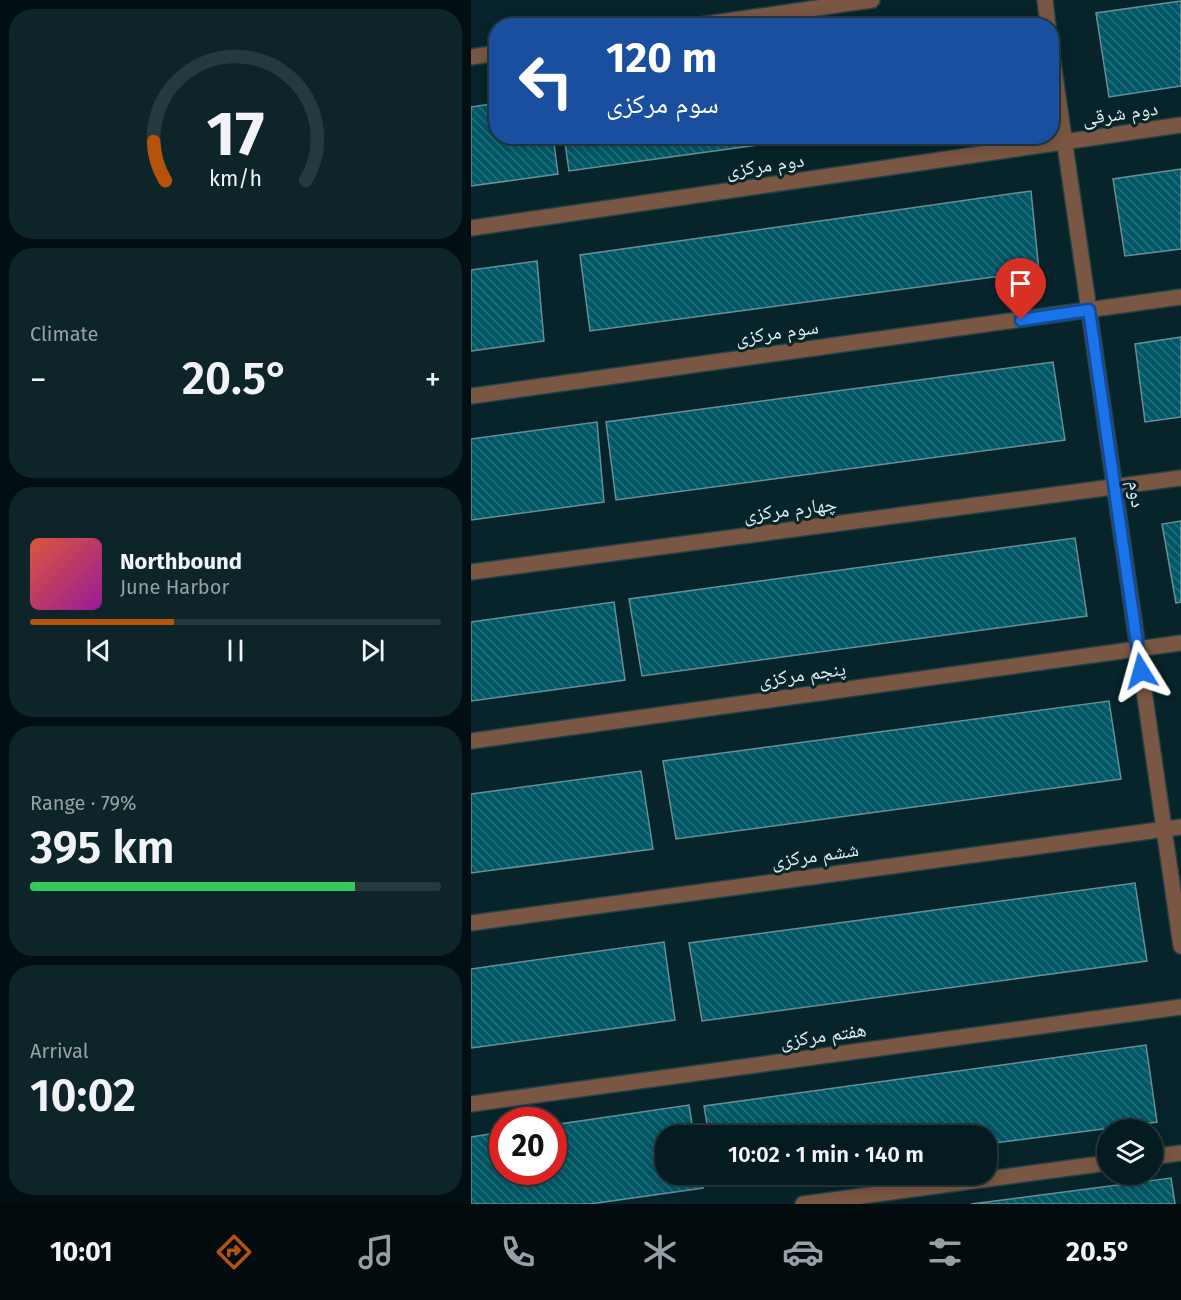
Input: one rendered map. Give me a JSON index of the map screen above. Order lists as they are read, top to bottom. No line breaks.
{"streets":{"lane":["دوم شرقی","دوم مرکزی","سوم مرکزی","دوم","چهارم مرکزی","پنجم مرکزی","ششم مرکزی","هفتم مرکزی"]},"crossings":[["دوم شرقی","دوم مرکزی"],["دوم شرقی","دوم"],["دوم مرکزی","دوم"],["سوم مرکزی","دوم"],["دوم","چهارم مرکزی"],["دوم","پنجم مرکزی"],["دوم","ششم مرکزی"]],"page":{"turn":["120 m","سوم مرکزی"],"tile":["Climate",["Range · 79%","395 km"],["Arrival","10:02"]],"heat":["−","20.5°","+"],"song":["Northbound","June Harbor"],"limit":"20","trip":"10:02 · 1 min · 140 m","tabs":["10:01","20.5°"],"gauge":["17","km/h"]}}
